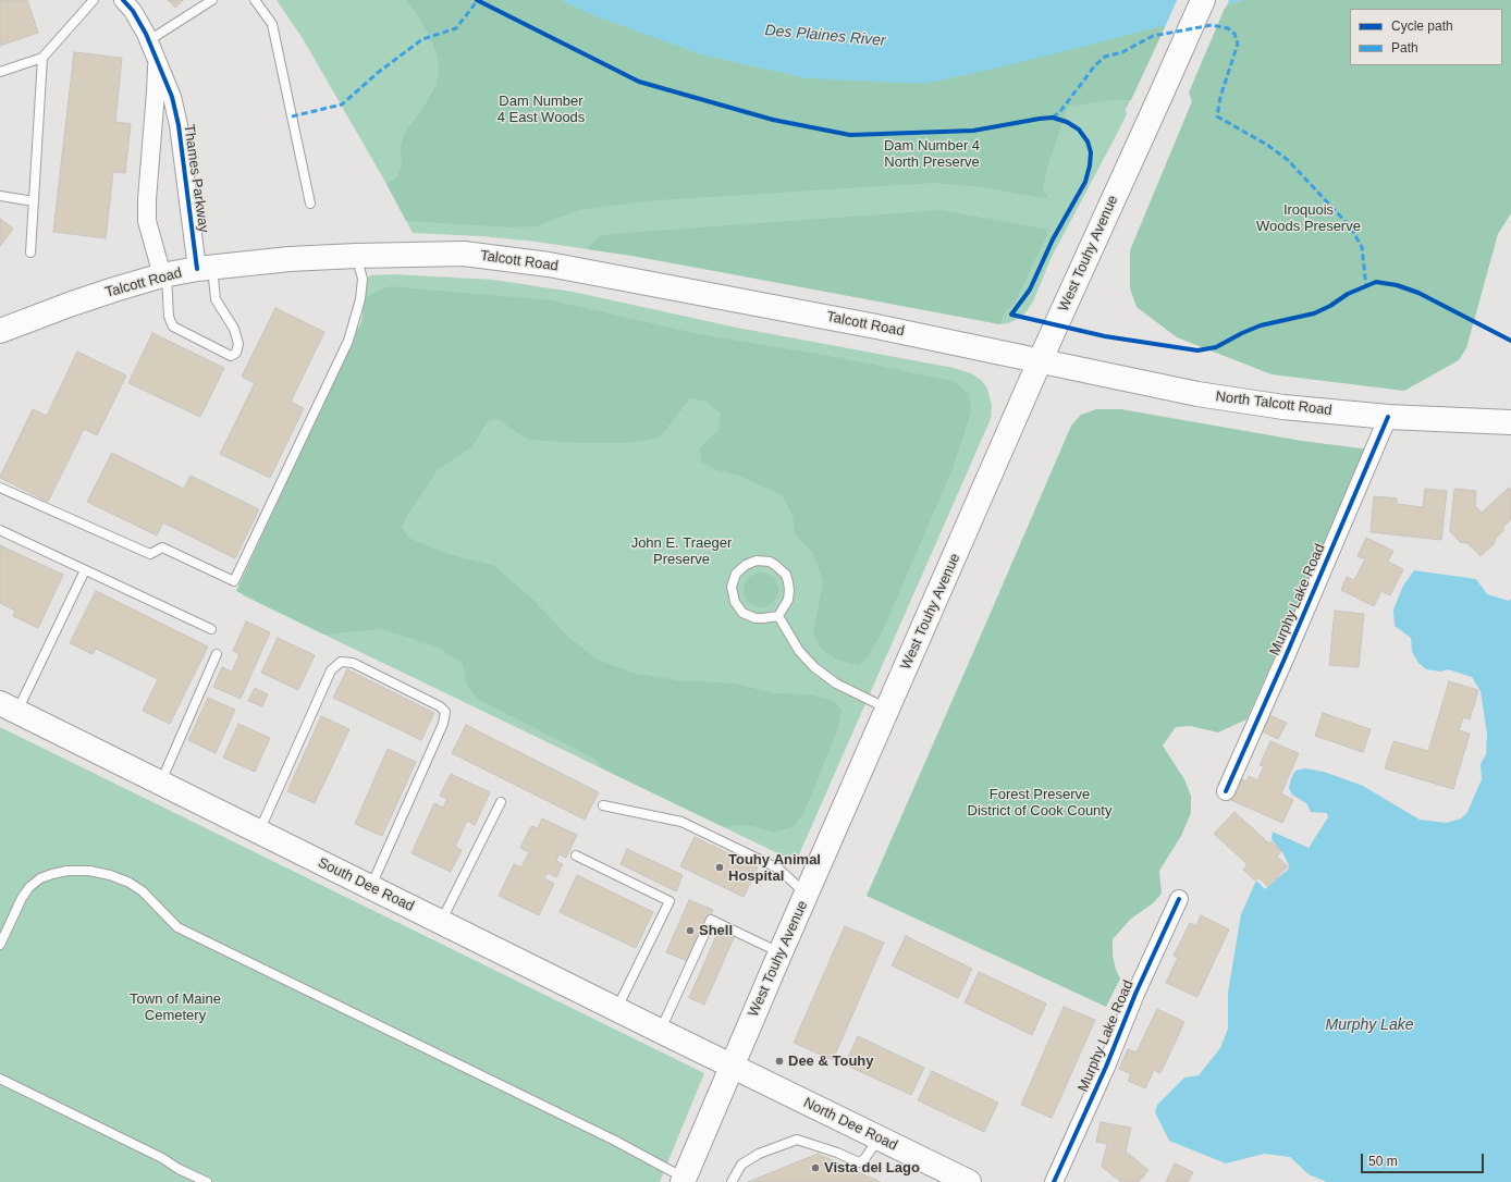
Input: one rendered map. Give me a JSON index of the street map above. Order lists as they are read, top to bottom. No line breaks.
{"streets":{"main road":["West Touhy Avenue","Talcott Road","North Talcott Road","South Dee Road","North Dee Road"],"street":["Thames Parkway","Murphy Lake Road"]},"crossings":[["Thames Parkway","Talcott Road"],["West Touhy Avenue","Talcott Road"],["West Touhy Avenue","North Talcott Road"],["West Touhy Avenue","South Dee Road"],["West Touhy Avenue","North Dee Road"],["Talcott Road","North Talcott Road"],["North Talcott Road","Murphy Lake Road"],["South Dee Road","North Dee Road"]],"water":["Des Plaines River","Murphy Lake"],"parks":["Dam Number 4 East Woods","Dam Number 4 North Preserve","Iroquois Woods Preserve","John E. Traeger Preserve","Forest Preserve District of Cook County","Town of Maine Cemetery"],"places":["Touhy Animal Hospital","Shell","Dee & Touhy","Vista del Lago"],"legend":["Cycle path","Path"],"scale_bar":"50 m"}
